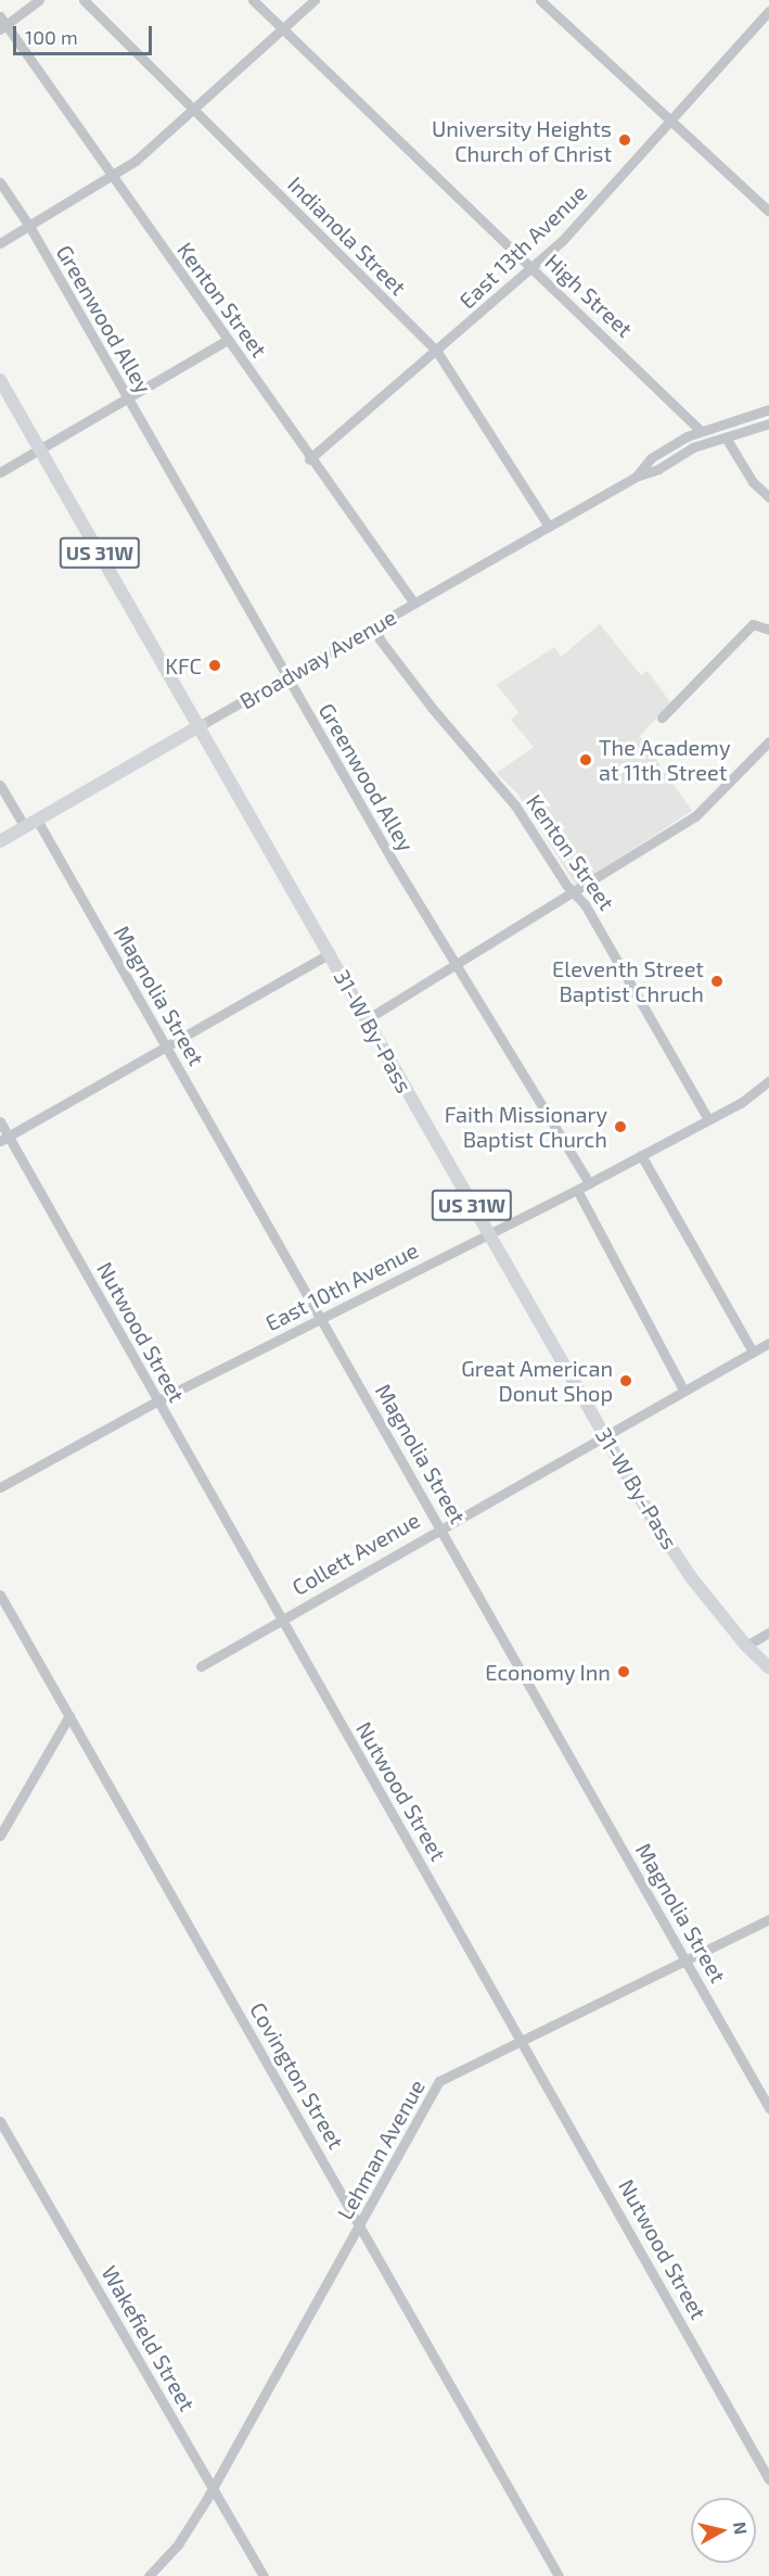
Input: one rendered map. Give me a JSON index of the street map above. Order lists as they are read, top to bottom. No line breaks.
{"streets":{"main road":["US 31W","Broadway Avenue","31-W By-Pass"],"street":["Indianola Street","East 13th Avenue","High Street","Kenton Street","Greenwood Alley","Magnolia Street","East 10th Avenue","Nutwood Street","Collett Avenue","Covington Street","Lehman Avenue","Wakefield Street"]},"crossings":[["Indianola Street","East 13th Avenue"],["Indianola Street","Broadway Avenue"],["East 13th Avenue","High Street"],["East 13th Avenue","Kenton Street"],["High Street","Broadway Avenue"],["Kenton Street","Broadway Avenue"],["Kenton Street","East 10th Avenue"],["Greenwood Alley","Broadway Avenue"],["Greenwood Alley","East 10th Avenue"],["Broadway Avenue","Magnolia Street"],["Broadway Avenue","31-W By-Pass"],["Magnolia Street","East 10th Avenue"],["Magnolia Street","Collett Avenue"],["Magnolia Street","Lehman Avenue"],["31-W By-Pass","East 10th Avenue"],["31-W By-Pass","Collett Avenue"],["East 10th Avenue","Nutwood Street"],["Nutwood Street","Collett Avenue"],["Nutwood Street","Lehman Avenue"],["Covington Street","Lehman Avenue"],["Lehman Avenue","Wakefield Street"]],"places":["University Heights Church of Christ","KFC","The Academy at 11th Street","Eleventh Street Baptist Chruch","Faith Missionary Baptist Church","Great American Donut Shop","Economy Inn"],"scale_bar":"100 m","north":"right"}
